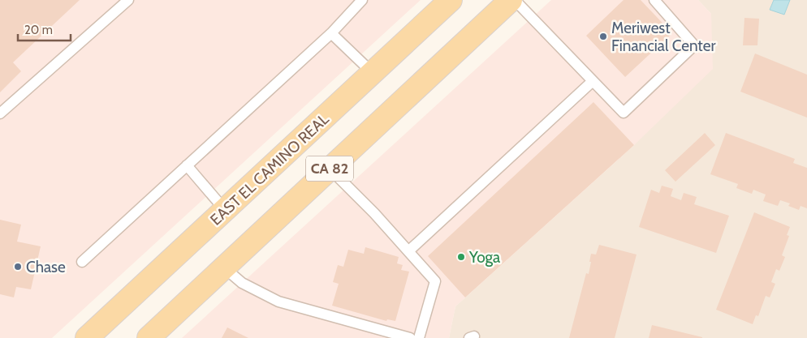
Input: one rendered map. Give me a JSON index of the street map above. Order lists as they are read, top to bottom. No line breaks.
{"streets":{"main road":["CA 82","EAST EL CAMINO REAL"]},"places":["Meriwest Financial Center","Yoga","Chase"],"scale_bar":"20 m"}
